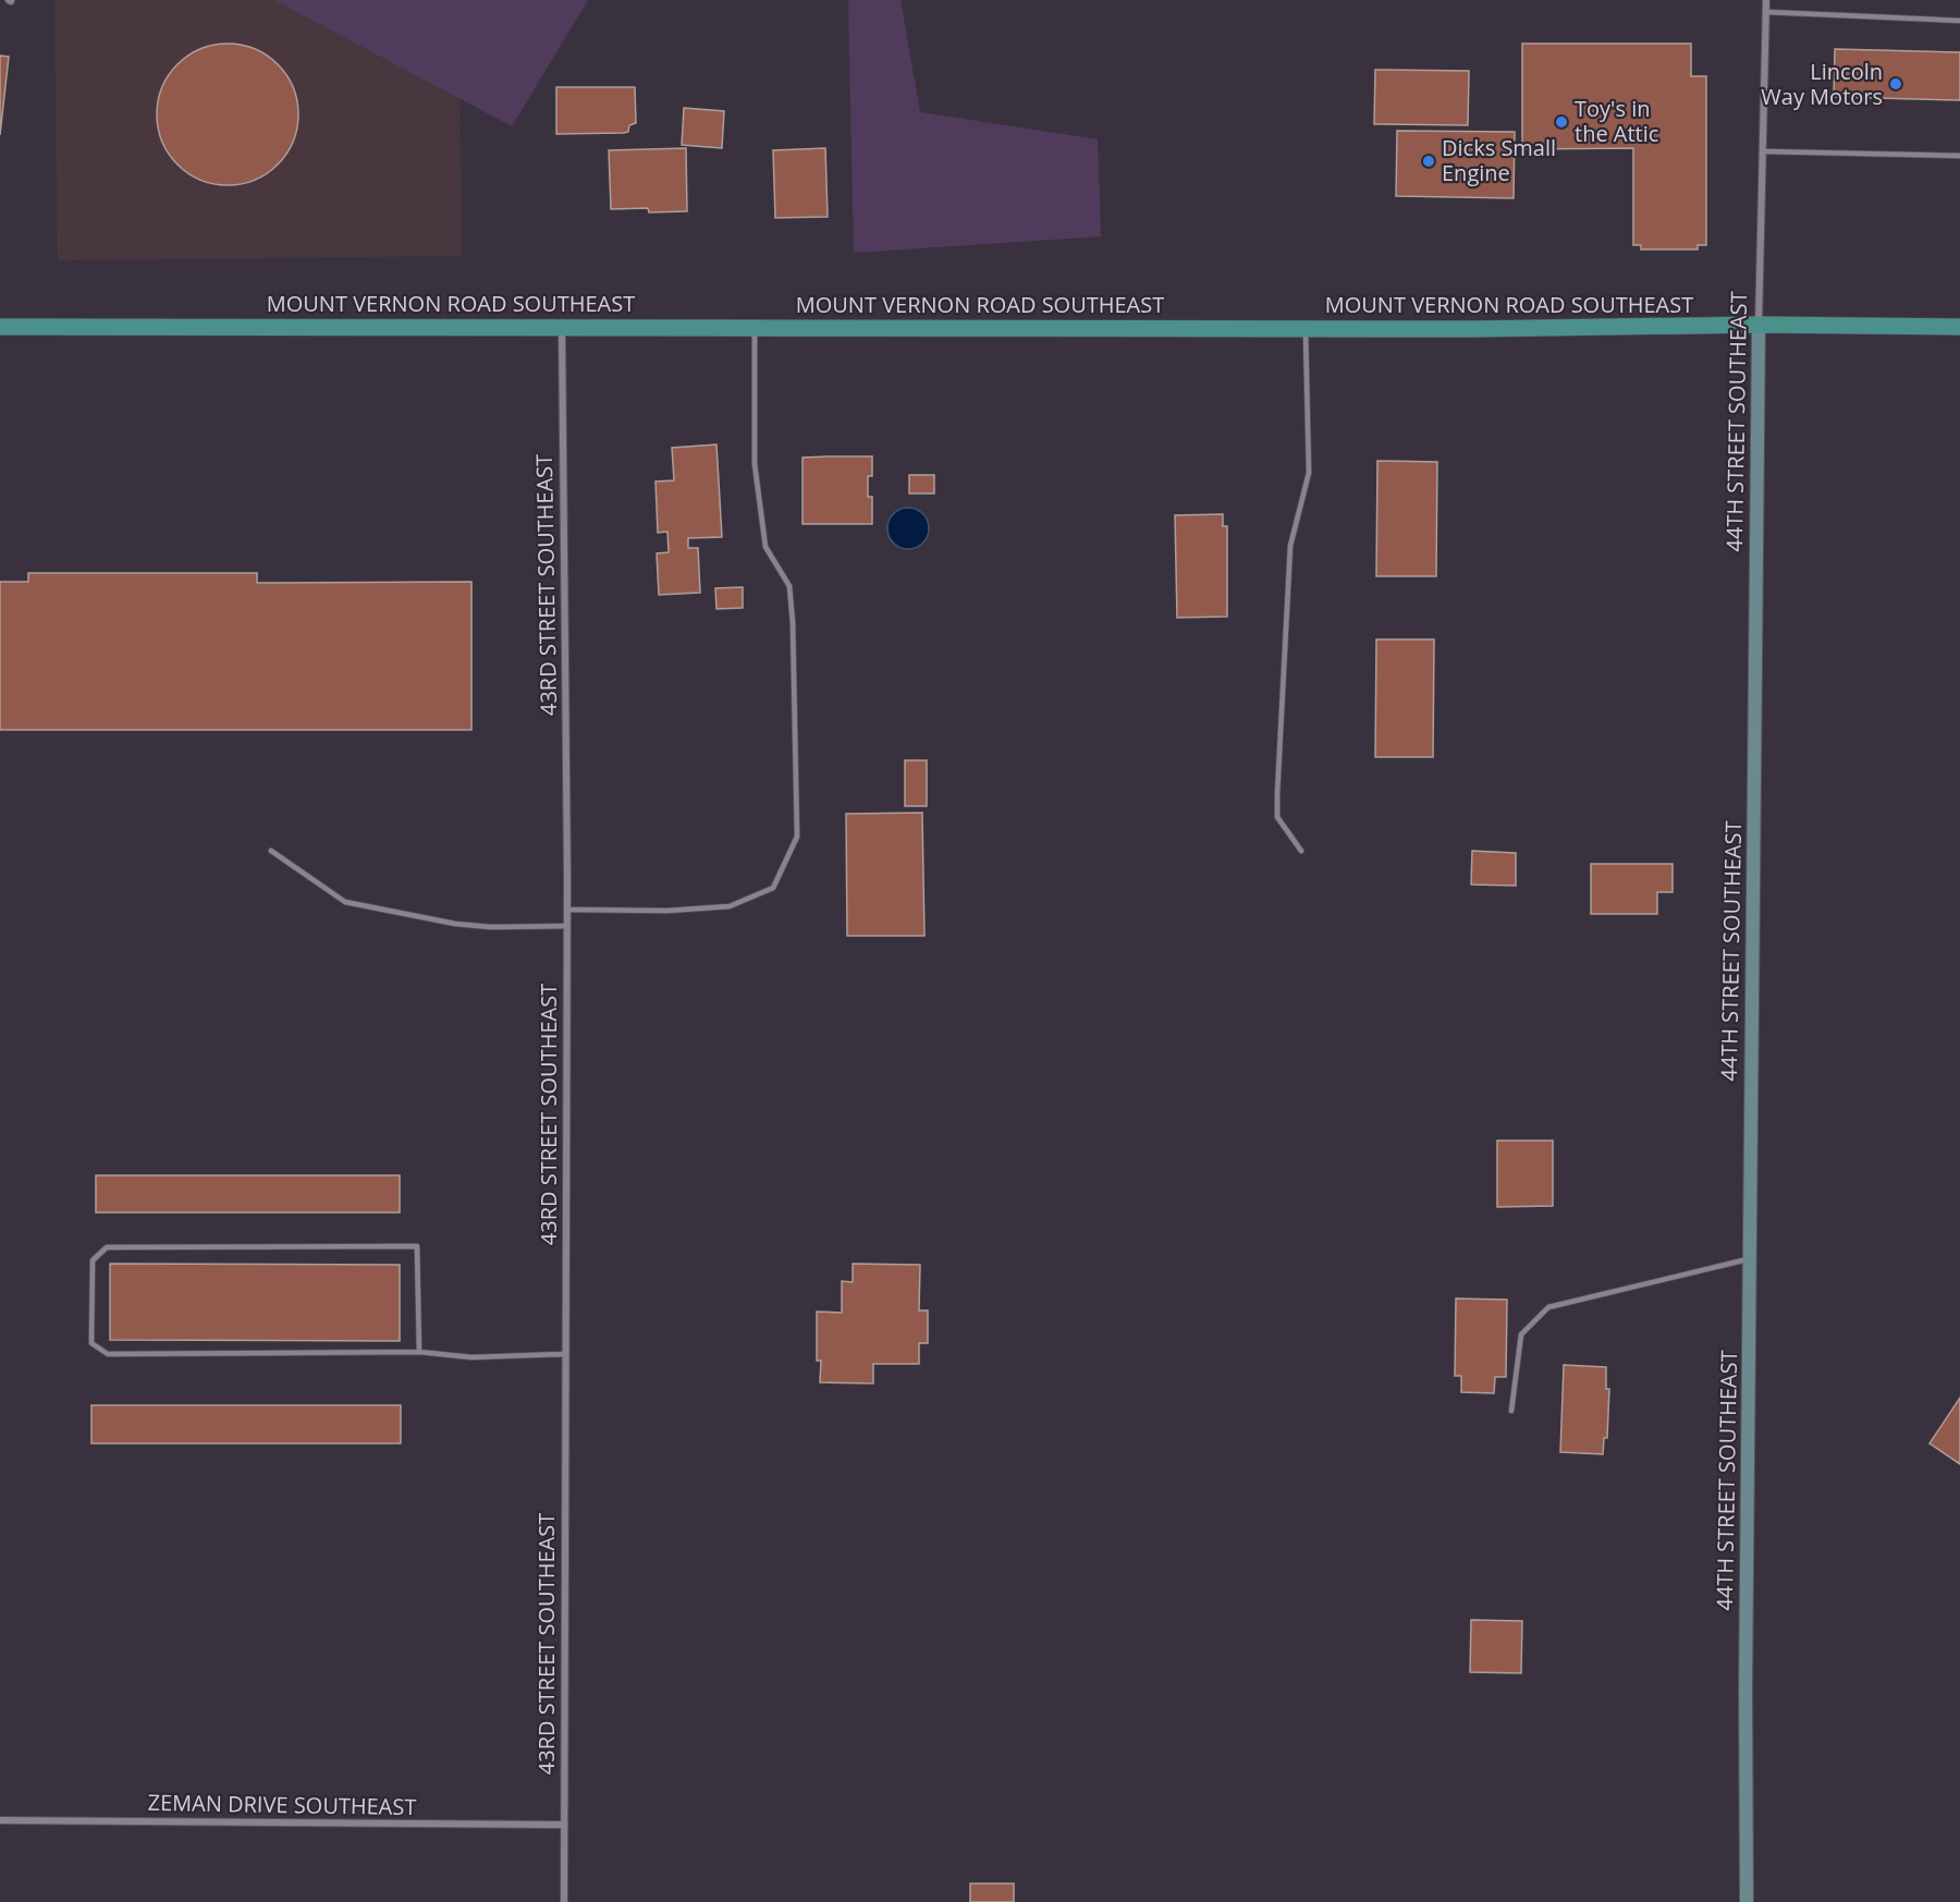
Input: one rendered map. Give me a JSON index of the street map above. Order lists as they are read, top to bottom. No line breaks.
{"streets":{"main road":["MOUNT VERNON ROAD SOUTHEAST"],"street":["44TH STREET SOUTHEAST","43RD STREET SOUTHEAST","ZEMAN DRIVE SOUTHEAST"]},"crossings":[["MOUNT VERNON ROAD SOUTHEAST","44TH STREET SOUTHEAST"],["MOUNT VERNON ROAD SOUTHEAST","43RD STREET SOUTHEAST"],["43RD STREET SOUTHEAST","ZEMAN DRIVE SOUTHEAST"]],"places":["Lincoln Way Motors","Toy's in the Attic","Dicks Small Engine"]}
